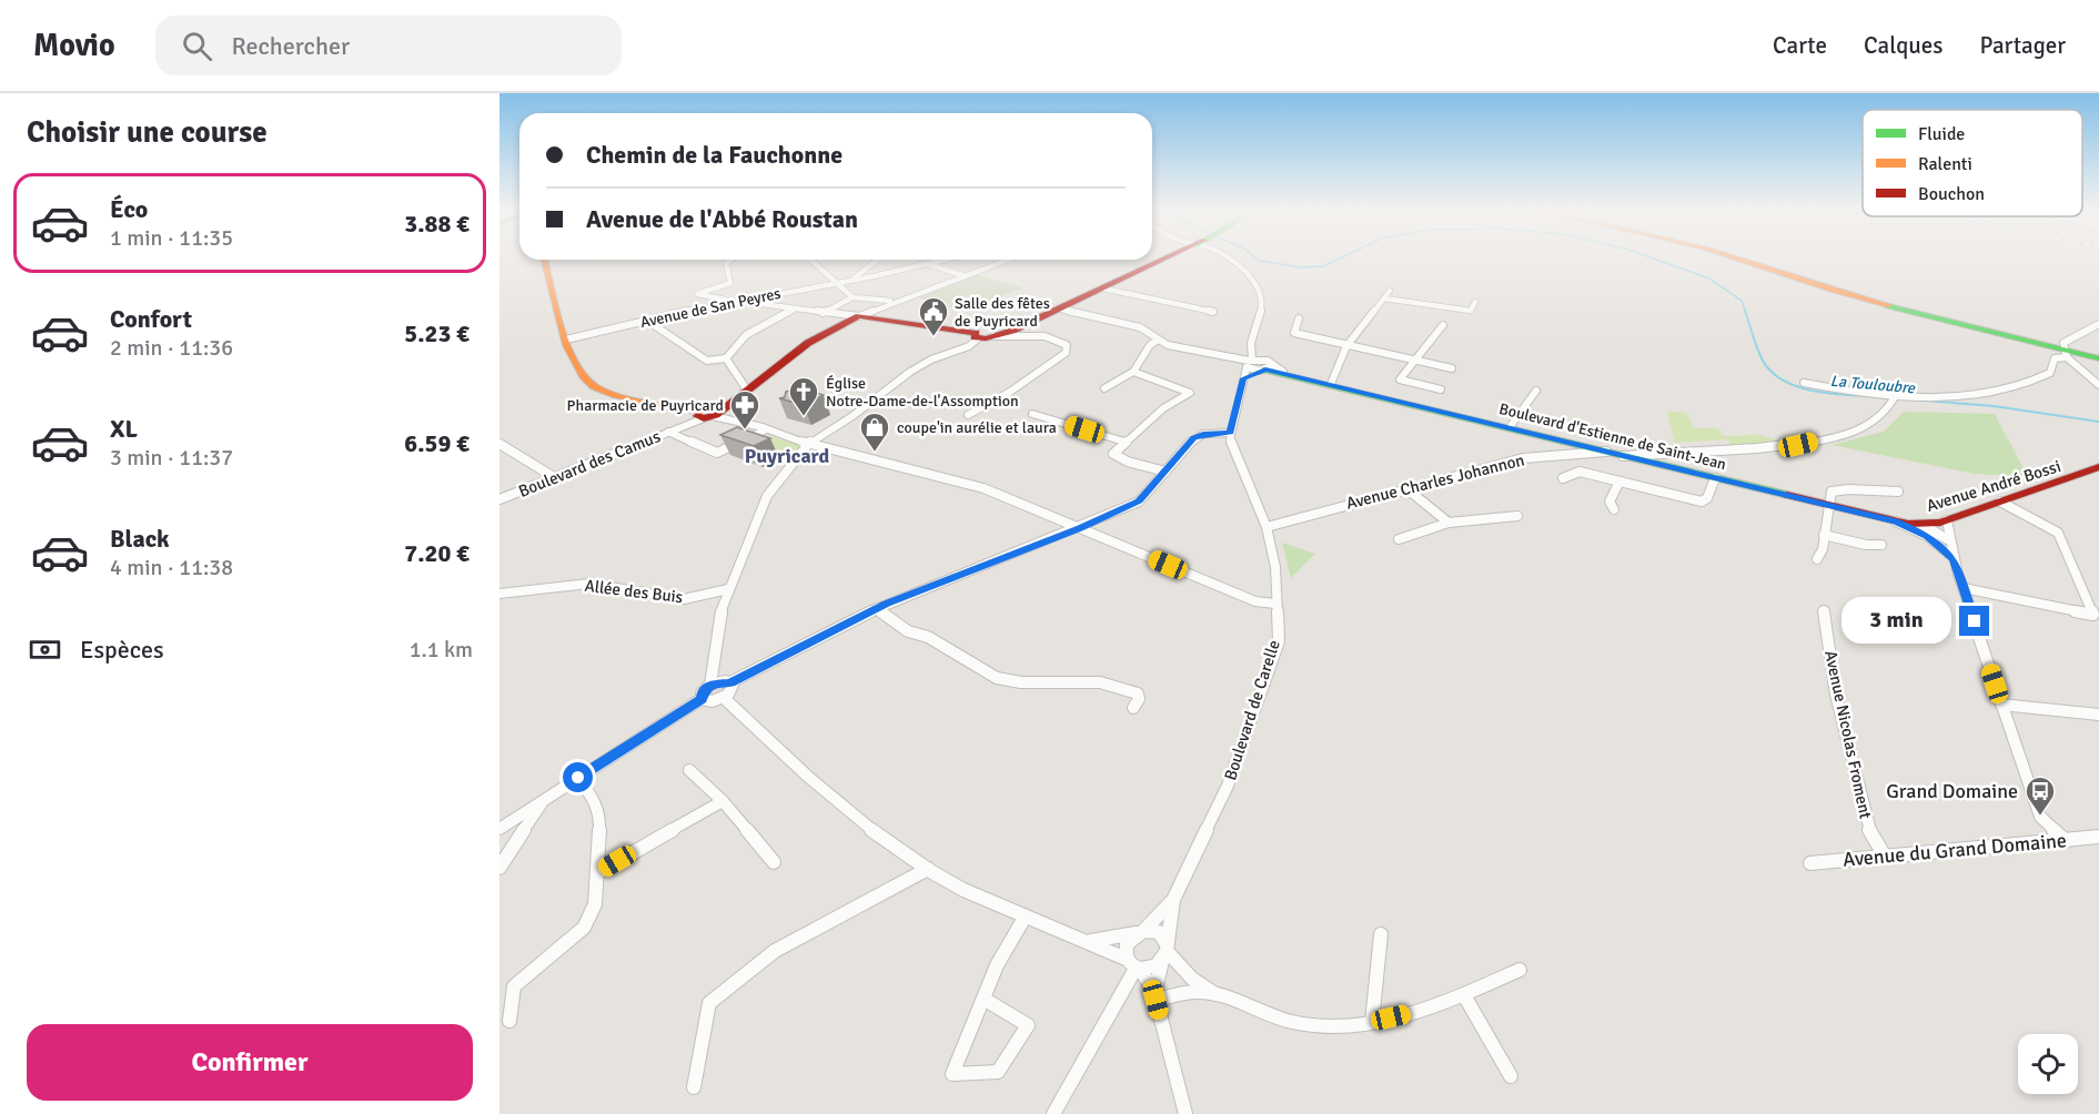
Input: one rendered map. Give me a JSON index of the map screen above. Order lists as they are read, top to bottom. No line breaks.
{"streets":{"street":["Avenue de San Peyres","Boulevard d'Estienne de Saint-Jean","Boulevard des Camus","Avenue Charles Johannon","Avenue André Bossi","Allée des Buis","Boulevard de Carelle","Avenue Nicolas Froment","Avenue du Grand Domaine"]},"crossings":[["Boulevard d'Estienne de Saint-Jean","Avenue Charles Johannon"],["Boulevard d'Estienne de Saint-Jean","Avenue André Bossi"],["Avenue Charles Johannon","Boulevard de Carelle"],["Avenue Nicolas Froment","Avenue du Grand Domaine"]],"districts":["Puyricard"],"water":["La Touloubre"],"places":{"public building":["Salle des fêtes de Puyricard"],"church":["Église Notre-Dame-de-l'Assomption"],"pharmacy":["Pharmacie de Puyricard"],"shop":["coupe'in aurélie et laura"],"bus stop":["Grand Domaine"]},"legend":["Fluide","Ralenti","Bouchon"],"page":{"header":"Movio","search":"Rechercher","nav":["Carte","Calques","Partager"],"heading":"Choisir une course","banner":["Chemin de la Fauchonne","Avenue de l'Abbé Roustan"],"list":[{"name":"Éco","note":"1 min · 11:35","value":"3.88 €"},{"name":"Confort","note":"2 min · 11:36","value":"5.23 €"},{"name":"XL","note":"3 min · 11:37","value":"6.59 €"},{"name":"Black","note":"4 min · 11:38","value":"7.20 €"}],"bubble":"3 min","pay":["Espèces","1.1 km"],"buttons":"Confirmer"}}
